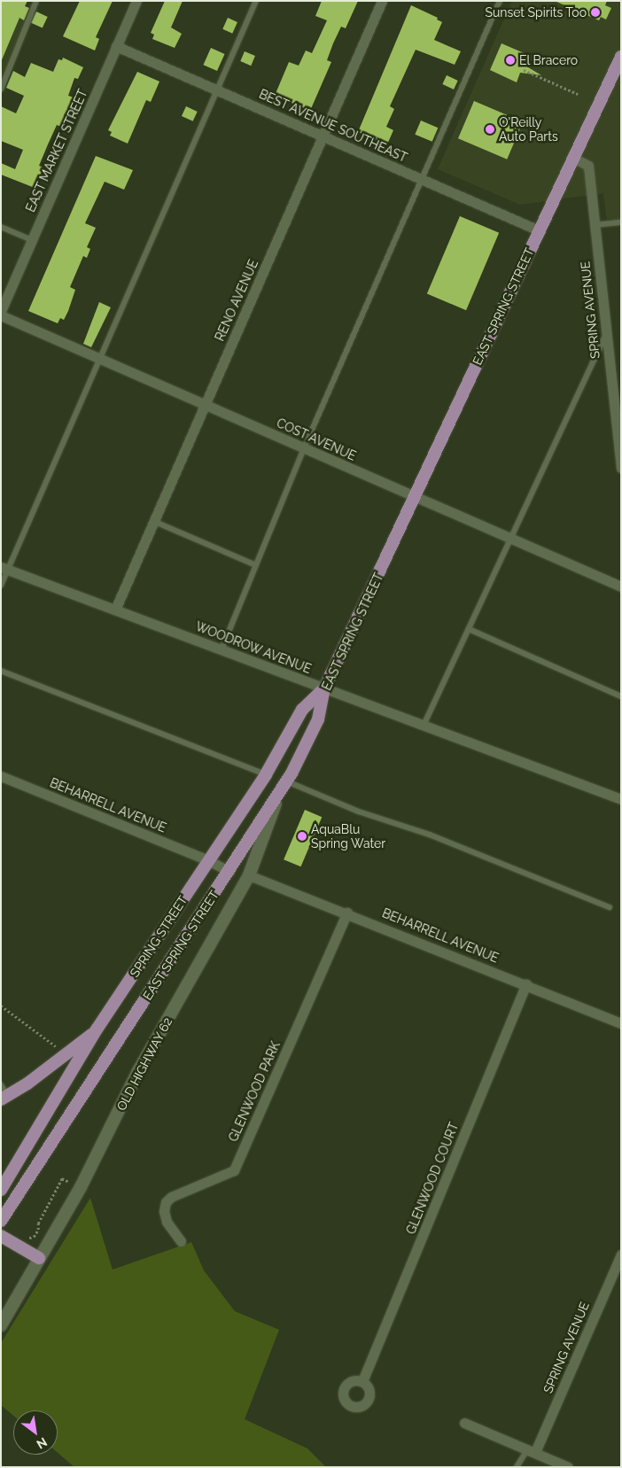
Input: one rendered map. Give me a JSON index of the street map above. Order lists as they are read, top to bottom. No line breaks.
{"streets":{"main road":["EAST SPRING STREET","SPRING STREET"],"street":["BEST AVENUE SOUTHEAST","EAST MARKET STREET","RENO AVENUE","SPRING AVENUE","COST AVENUE","WOODROW AVENUE","BEHARRELL AVENUE","OLD HIGHWAY 62","GLENWOOD PARK","GLENWOOD COURT"]},"crossings":[["BEST AVENUE SOUTHEAST","EAST MARKET STREET"],["BEST AVENUE SOUTHEAST","RENO AVENUE"],["BEST AVENUE SOUTHEAST","EAST SPRING STREET"],["RENO AVENUE","COST AVENUE"],["RENO AVENUE","WOODROW AVENUE"],["EAST SPRING STREET","SPRING AVENUE"],["EAST SPRING STREET","COST AVENUE"],["EAST SPRING STREET","WOODROW AVENUE"],["EAST SPRING STREET","BEHARRELL AVENUE"],["EAST SPRING STREET","SPRING STREET"],["EAST SPRING STREET","OLD HIGHWAY 62"],["WOODROW AVENUE","SPRING STREET"],["BEHARRELL AVENUE","SPRING STREET"],["BEHARRELL AVENUE","OLD HIGHWAY 62"],["BEHARRELL AVENUE","GLENWOOD PARK"],["BEHARRELL AVENUE","GLENWOOD COURT"]],"places":["Sunset Spirits Too","El Bracero","O'Reilly Auto Parts","AquaBlu Spring Water"],"north":"bottom right"}
